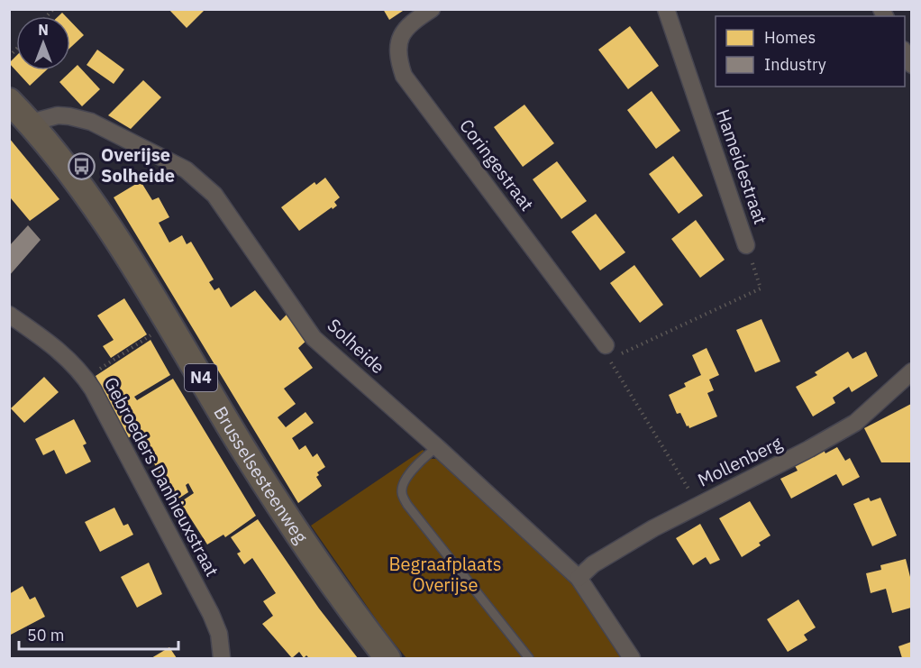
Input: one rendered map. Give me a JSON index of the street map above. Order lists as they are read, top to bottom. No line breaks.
{"streets":{"main road":["N4","Brusselsesteenweg"],"street":["Coringestraat","Hameidestraat","Solheide","Mollenberg","Gebroeders Danhieuxstraat"]},"crossings":[["Solheide","Mollenberg"],["Solheide","Brusselsesteenweg"]],"parks":["Begraafplaats Overijse"],"places":{"bus stop":["Overijse Solheide"]},"legend":["Homes","Industry"],"scale_bar":"50 m","north":"top"}
